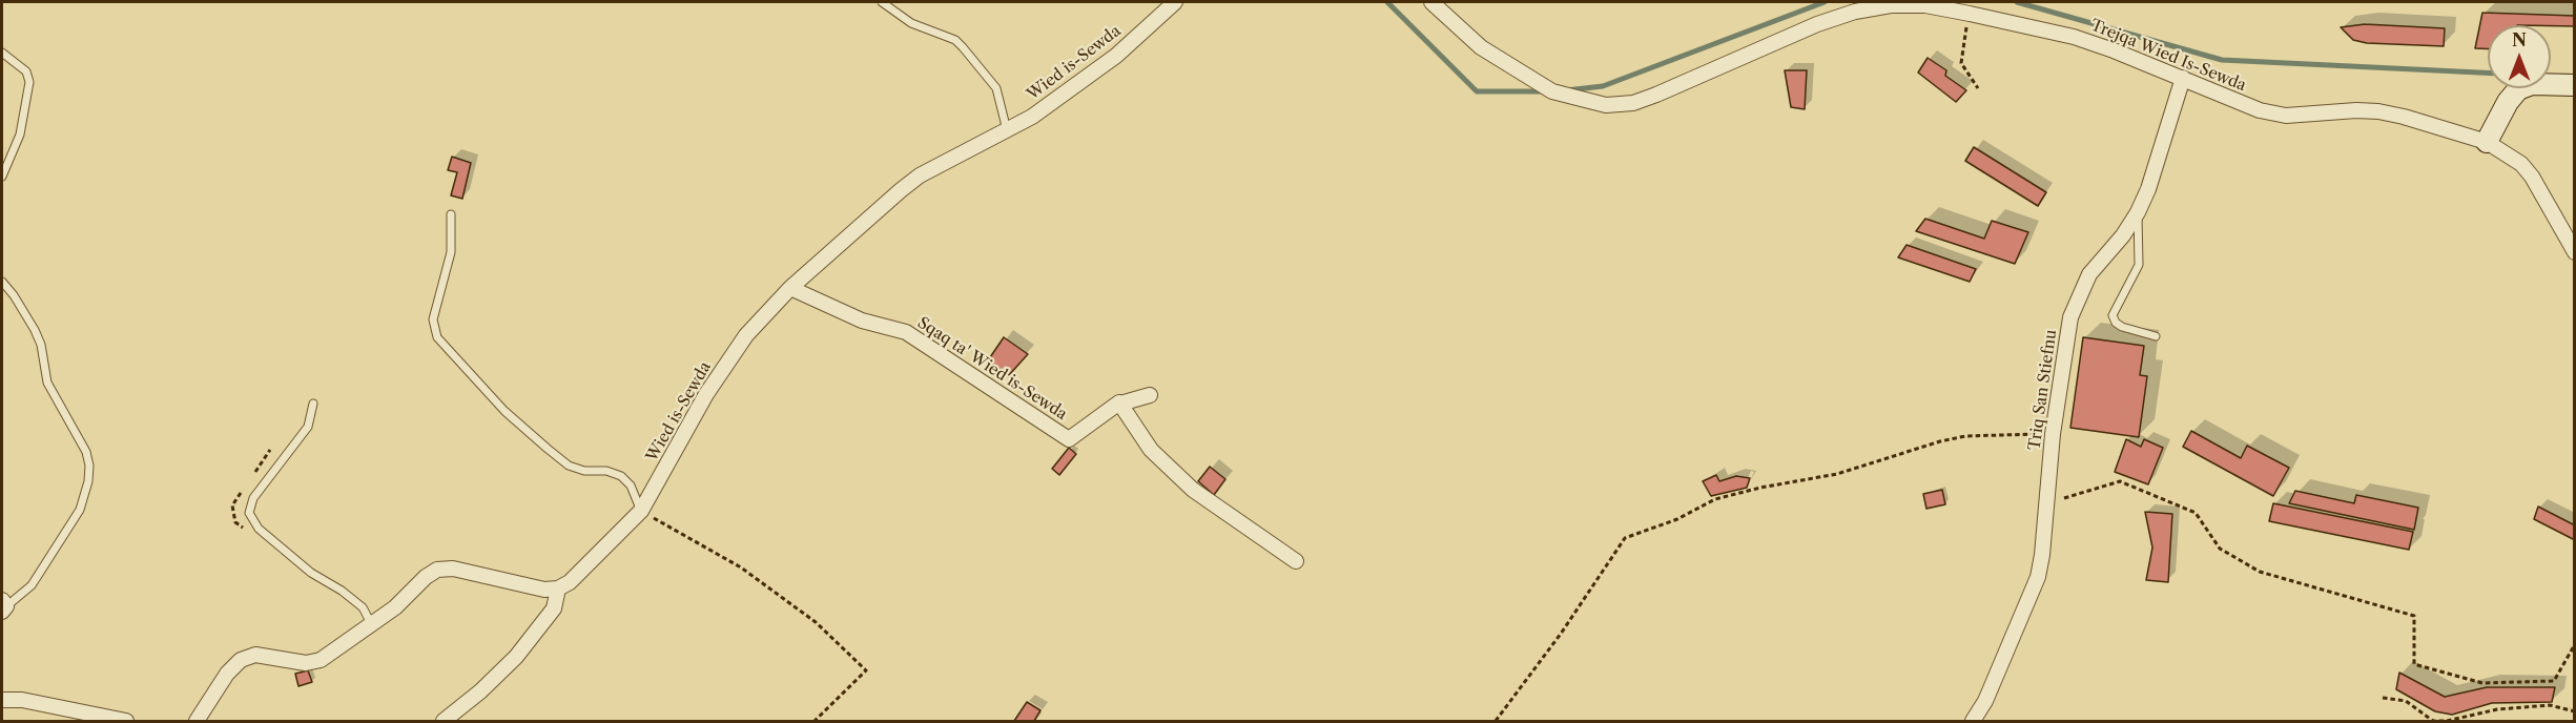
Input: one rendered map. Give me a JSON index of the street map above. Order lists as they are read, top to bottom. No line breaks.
{"streets":{"street":["Trejqa Wied Is-Sewda","Wied is-Sewda","Sqaq ta' Wied is-Sewda","Triq San Stiefnu"]},"crossings":[["Trejqa Wied Is-Sewda","Triq San Stiefnu"],["Wied is-Sewda","Sqaq ta' Wied is-Sewda"]],"north":"top"}
